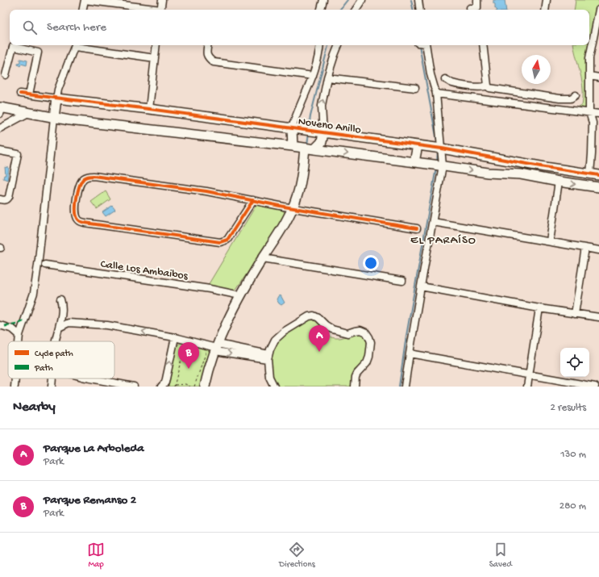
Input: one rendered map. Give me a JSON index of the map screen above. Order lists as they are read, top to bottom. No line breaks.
{"streets":{"street":["Noveno Anillo","Calle Los Ambaibos"]},"districts":["EL PARAÍSO"],"legend":["Cycle path","Path"],"north":"top","page":{"search":"Search here","pins":["A","B"],"heading":["Nearby","2 results"],"list":[{"mark":"A","name":"Parque La Arboleda","note":"Park","value":"130 m"},{"mark":"B","name":"Parque Remanso 2","note":"Park","value":"280 m"}],"nav":["Map","Directions","Saved"]}}
